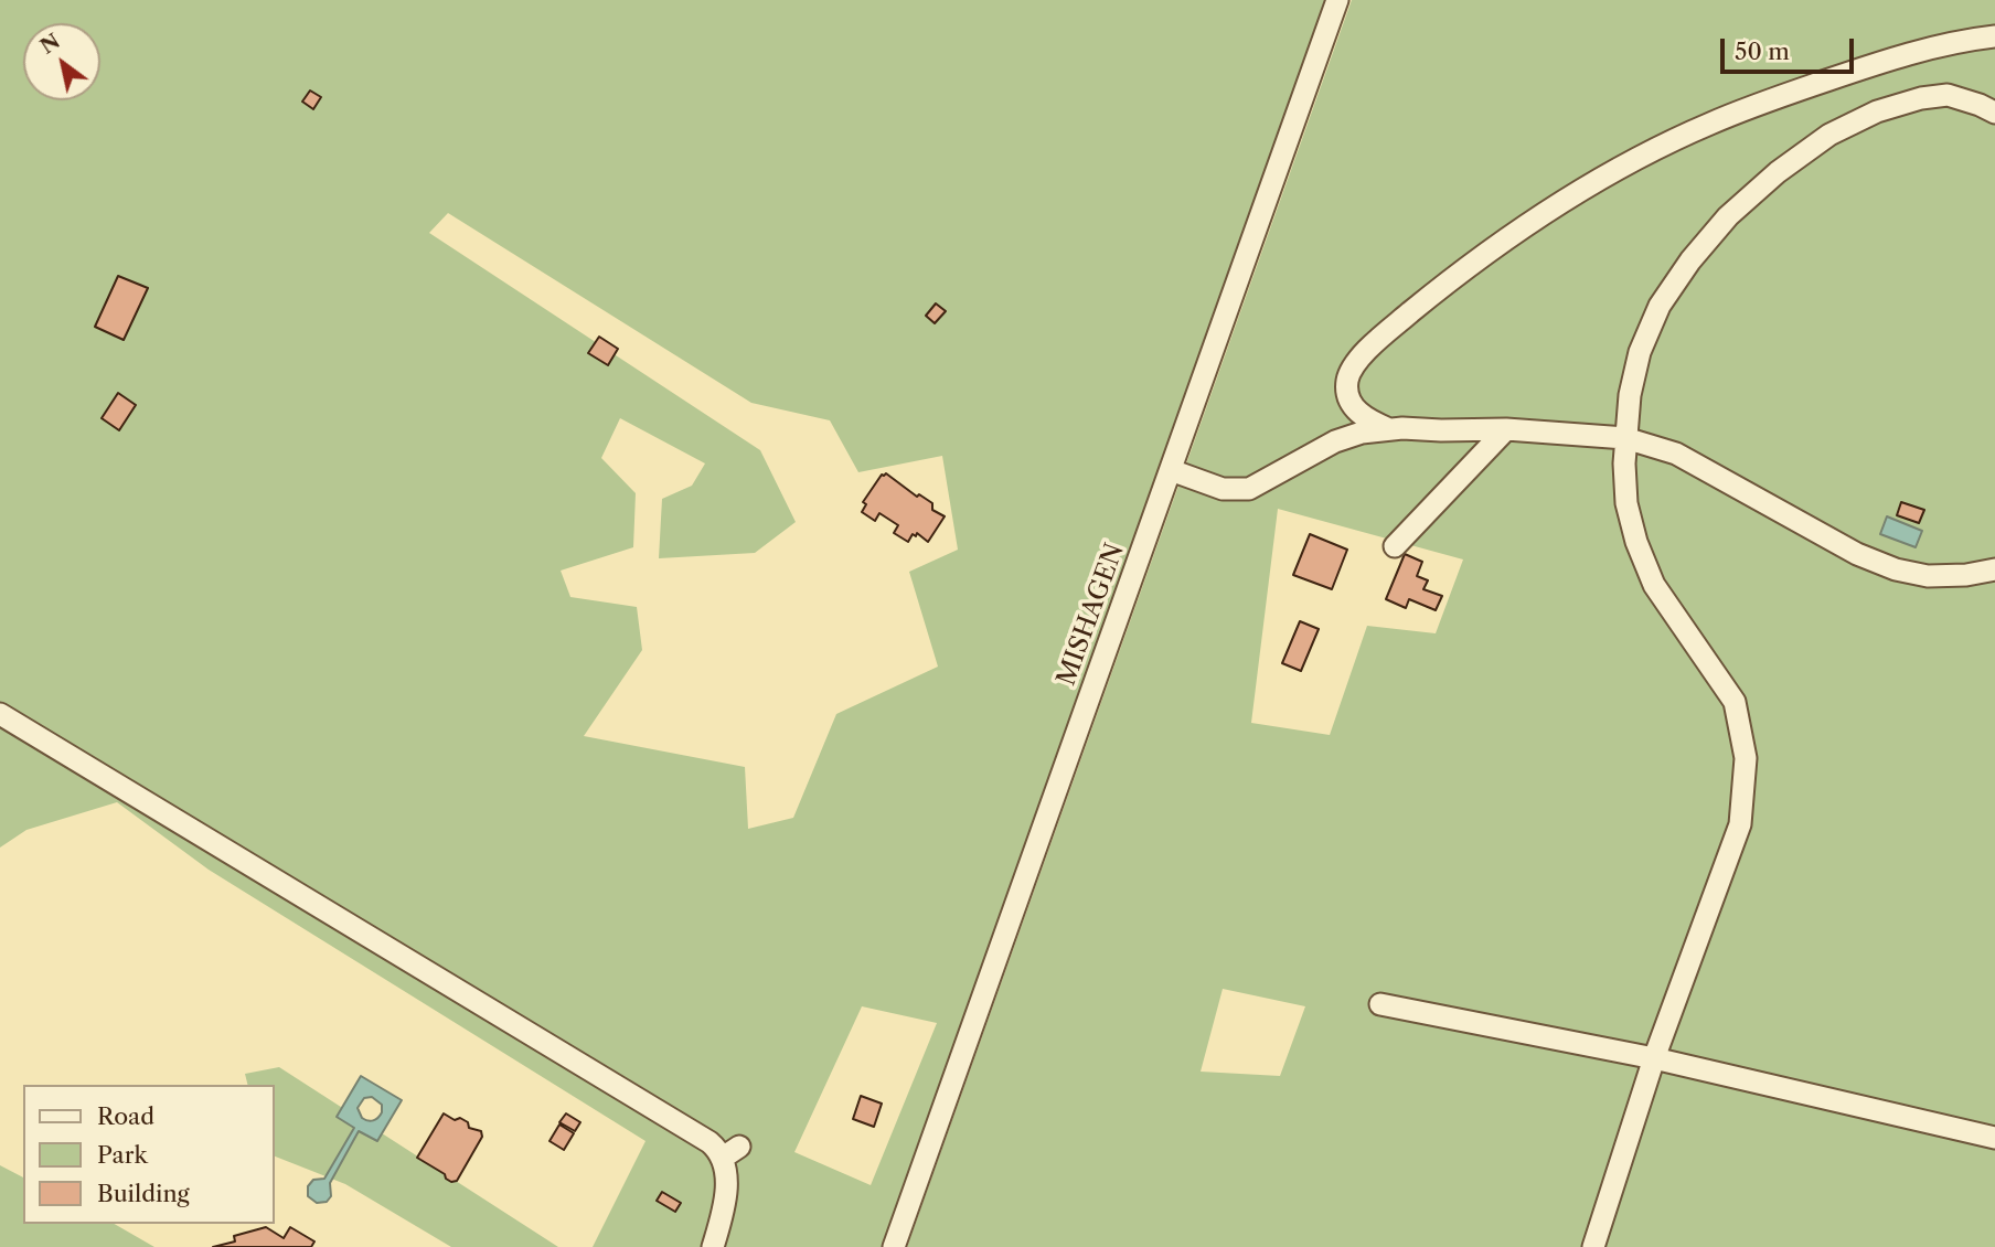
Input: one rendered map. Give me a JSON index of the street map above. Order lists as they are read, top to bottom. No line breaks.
{"streets":{"street":["MISHAGEN"]},"legend":["Road","Park","Building"],"scale_bar":"50 m","north":"top left"}
